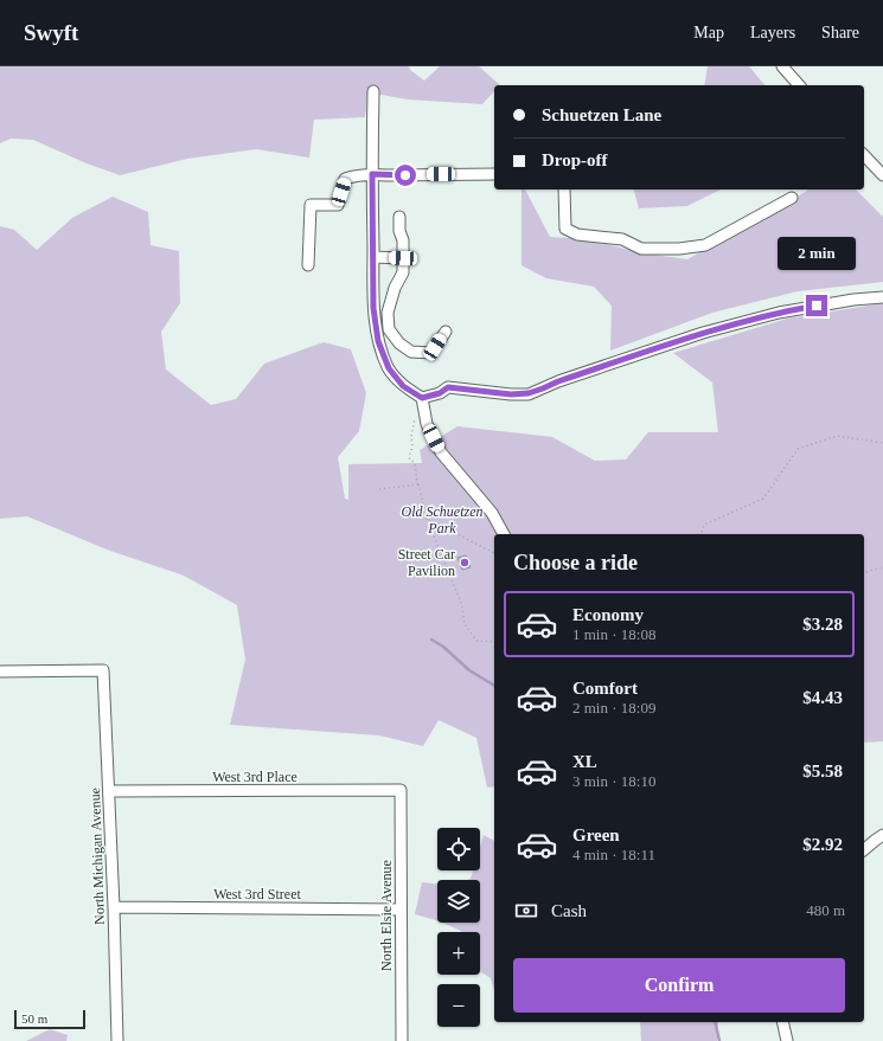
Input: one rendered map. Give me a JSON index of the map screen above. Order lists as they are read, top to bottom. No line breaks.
{"streets":{"street":["West 3rd Place","North Michigan Avenue","West 3rd Street","North Elsie Avenue"]},"crossings":[["West 3rd Place","North Michigan Avenue"],["West 3rd Place","North Elsie Avenue"],["North Michigan Avenue","West 3rd Street"],["West 3rd Street","North Elsie Avenue"]],"parks":["Old Schuetzen Park"],"places":["Street Car Pavilion"],"scale_bar":"50 m","page":{"header":"Swyft","nav":["Map","Layers","Share"],"banner":["Schuetzen Lane","Drop-off"],"bubble":"2 min","heading":"Choose a ride","list":[{"name":"Economy","note":"1 min · 18:08","value":"$3.28"},{"name":"Comfort","note":"2 min · 18:09","value":"$4.43"},{"name":"XL","note":"3 min · 18:10","value":"$5.58"},{"name":"Green","note":"4 min · 18:11","value":"$2.92"}],"map_buttons":["+","−"],"pay":["Cash","480 m"],"buttons":"Confirm","scale":"50 m"}}
